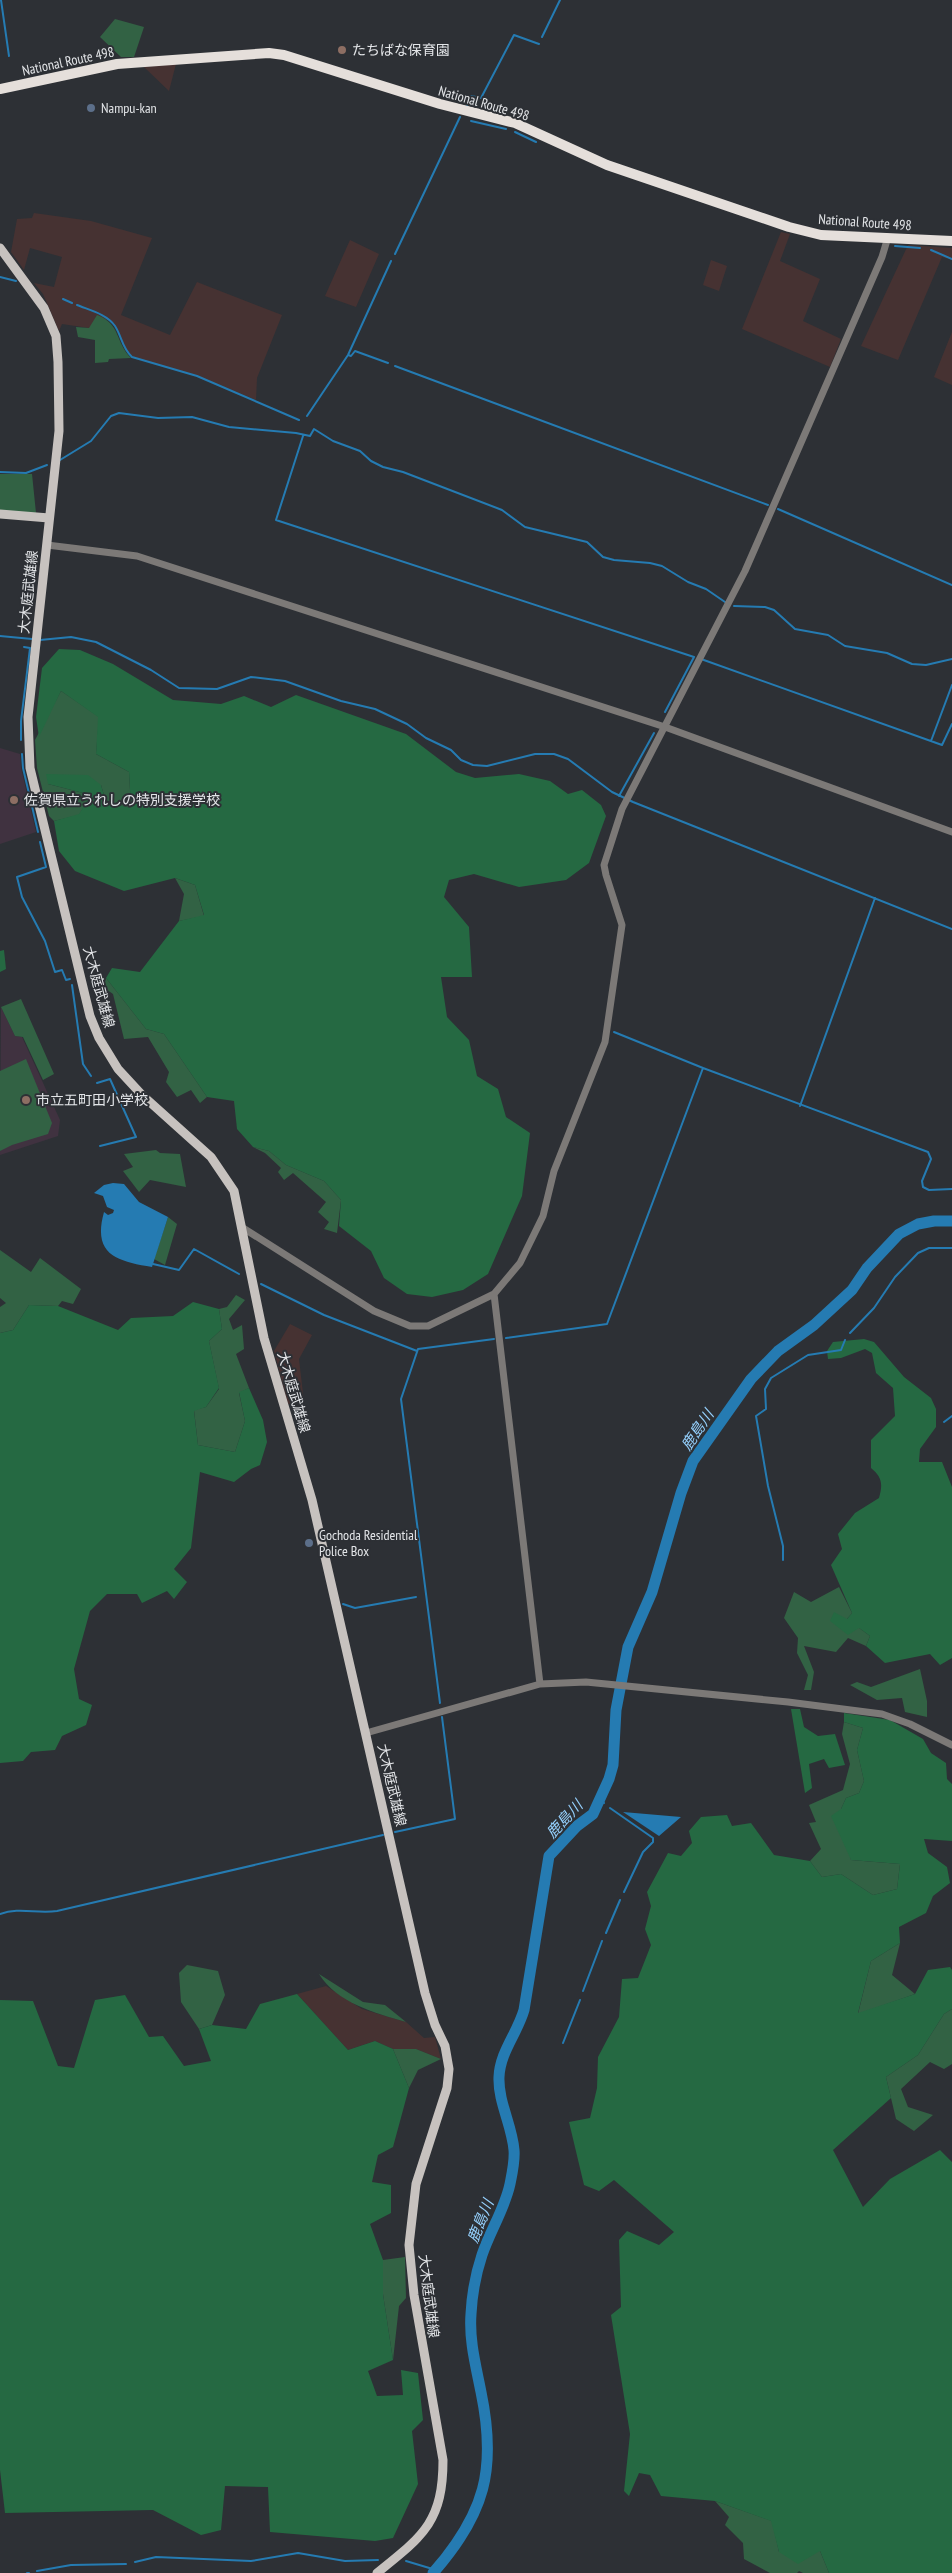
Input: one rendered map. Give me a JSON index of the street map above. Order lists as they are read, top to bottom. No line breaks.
{"streets":{"highway":["National Route 498"],"main road":["大木庭武雄線"]},"water":["鹿島川"],"places":["たちばな保育園","Nampu-kan","佐賀県立うれしの特別支援学校","市立五町田小学校","Gochoda Residential Police Box"]}
